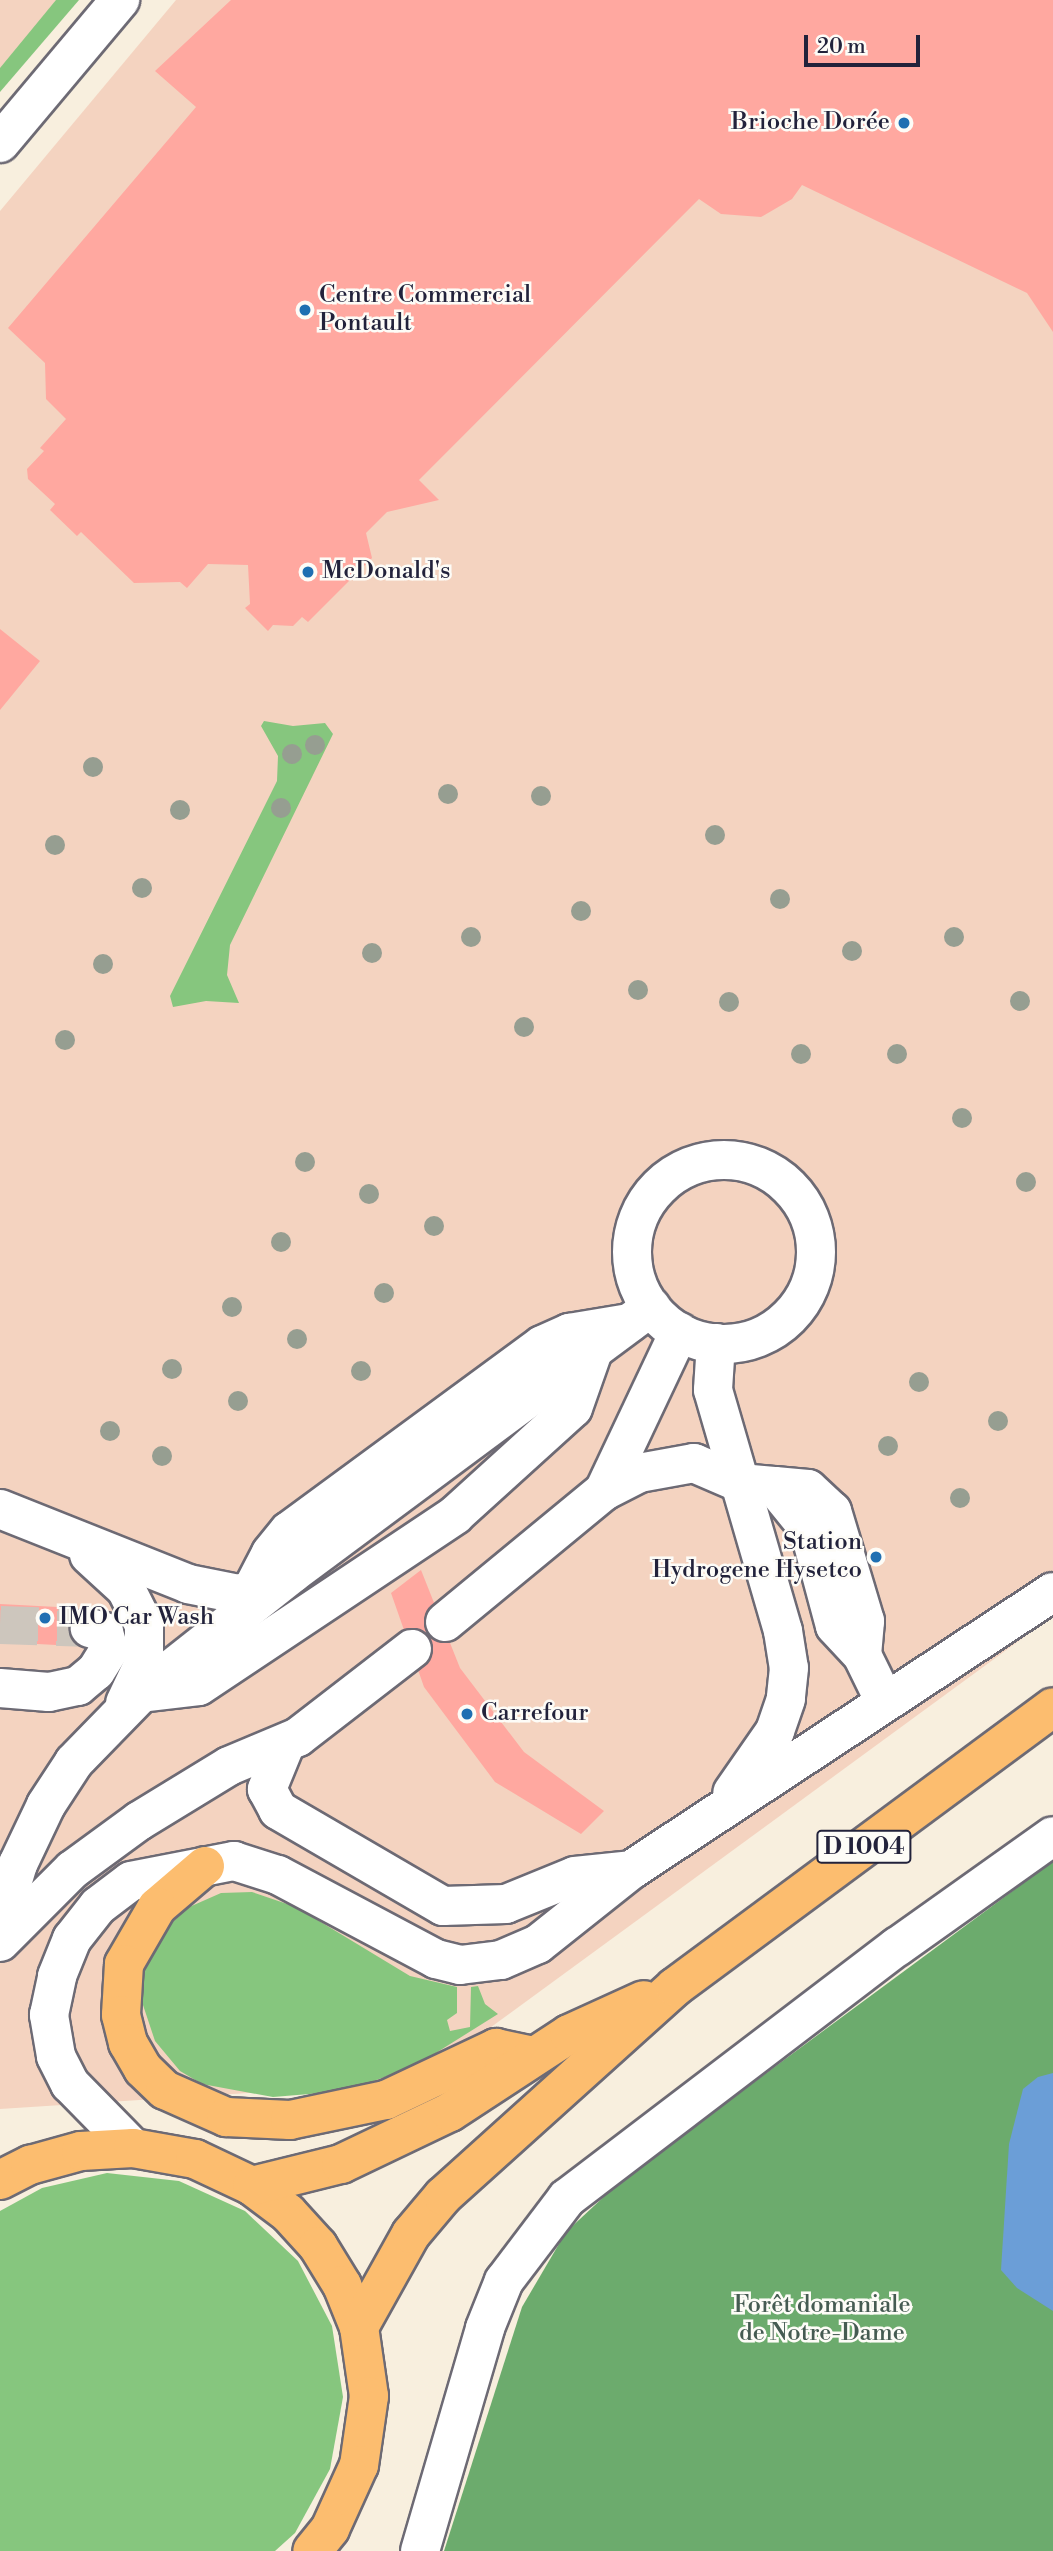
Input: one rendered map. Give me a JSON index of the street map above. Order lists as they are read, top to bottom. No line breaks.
{"streets":{"main road":["D 1004"]},"parks":["Forêt domaniale de Notre-Dame"],"places":["Brioche Dorée","Centre Commercial Pontault","McDonald's","Station Hydrogene Hysetco","IMO Car Wash","Carrefour"],"scale_bar":"20 m"}
